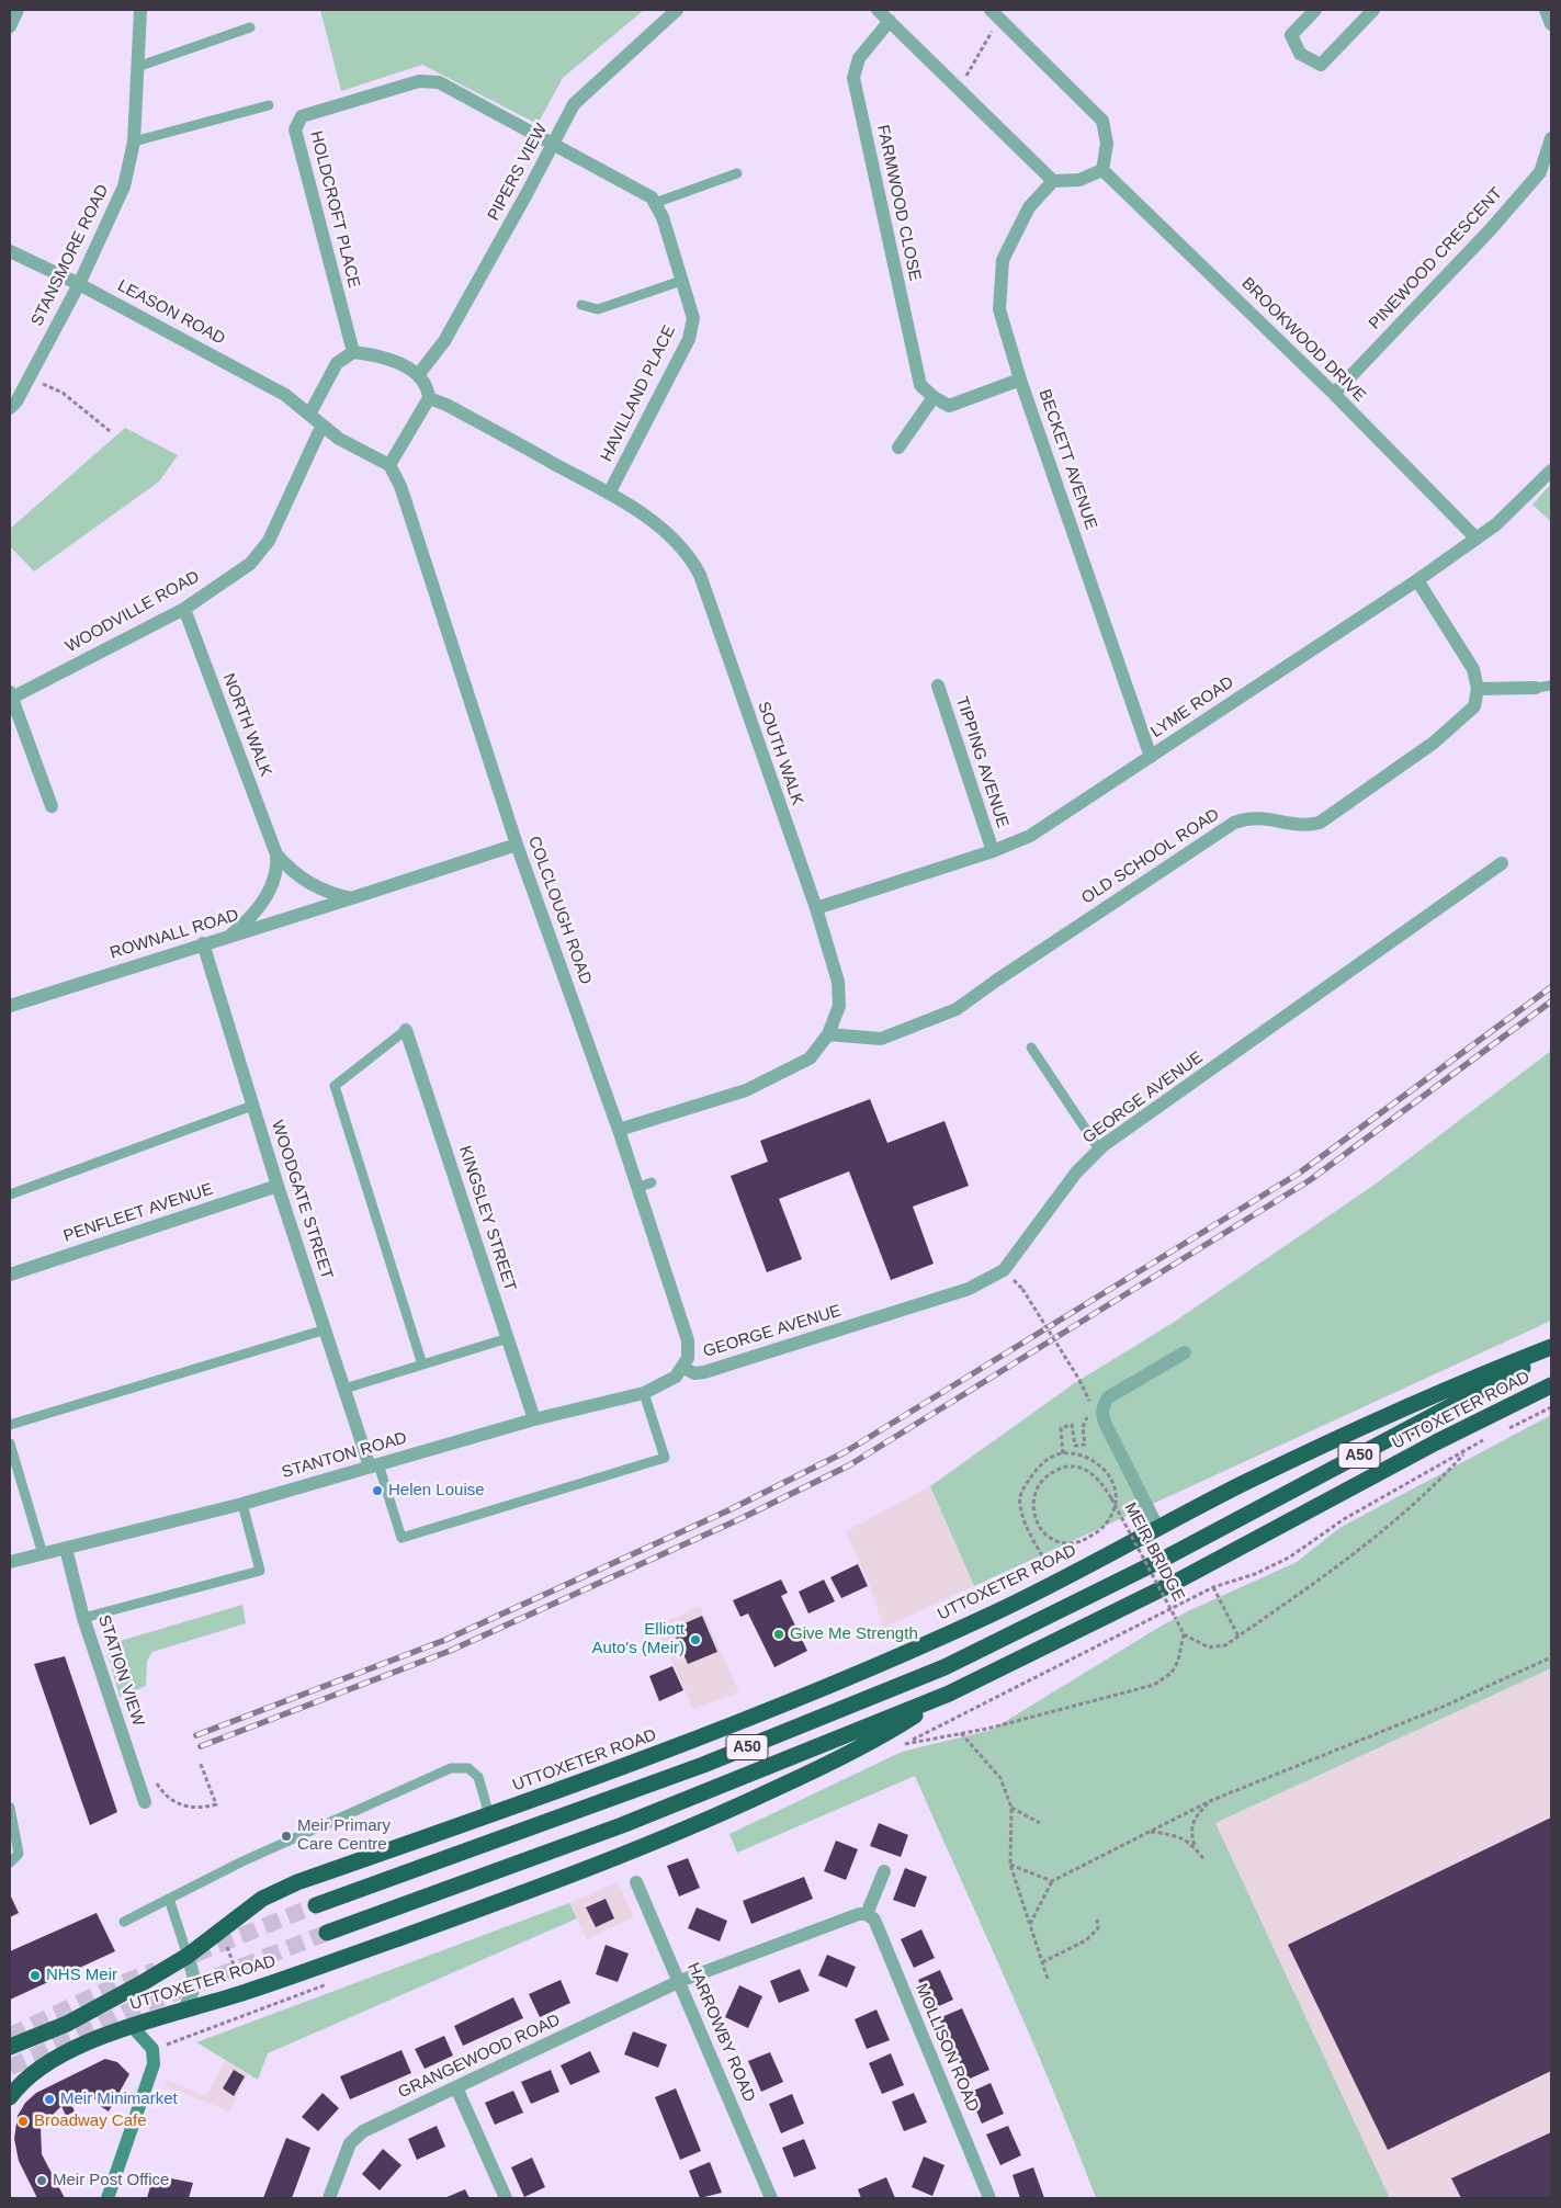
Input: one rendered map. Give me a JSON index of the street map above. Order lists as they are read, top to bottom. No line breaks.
{"streets":{"highway":["UTTOXETER ROAD","A50"],"street":["PIPERS VIEW","FARMWOOD CLOSE","HOLDCROFT PLACE","STANSMORE ROAD","PINEWOOD CRESCENT","LEASON ROAD","BROOKWOOD DRIVE","HAVILLAND PLACE","BECKETT AVENUE","WOODVILLE ROAD","LYME ROAD","NORTH WALK","SOUTH WALK","TIPPING AVENUE","OLD SCHOOL ROAD","COLCLOUGH ROAD","ROWNALL ROAD","GEORGE AVENUE","WOODGATE STREET","PENFLEET AVENUE","KINGSLEY STREET","STANTON ROAD","STATION VIEW","HARROWBY ROAD","MOLLISON ROAD","GRANGEWOOD ROAD"],"path":["MEIR BRIDGE"]},"crossings":[["PIPERS VIEW","HOLDCROFT PLACE"],["PIPERS VIEW","LEASON ROAD"],["PIPERS VIEW","WOODVILLE ROAD"],["PIPERS VIEW","SOUTH WALK"],["PIPERS VIEW","COLCLOUGH ROAD"],["HOLDCROFT PLACE","LEASON ROAD"],["HOLDCROFT PLACE","WOODVILLE ROAD"],["HOLDCROFT PLACE","SOUTH WALK"],["HOLDCROFT PLACE","COLCLOUGH ROAD"],["STANSMORE ROAD","LEASON ROAD"],["PINEWOOD CRESCENT","BROOKWOOD DRIVE"],["LEASON ROAD","WOODVILLE ROAD"],["LEASON ROAD","SOUTH WALK"],["LEASON ROAD","COLCLOUGH ROAD"],["BROOKWOOD DRIVE","LYME ROAD"],["HAVILLAND PLACE","SOUTH WALK"],["BECKETT AVENUE","LYME ROAD"],["WOODVILLE ROAD","NORTH WALK"],["WOODVILLE ROAD","SOUTH WALK"],["WOODVILLE ROAD","COLCLOUGH ROAD"],["LYME ROAD","SOUTH WALK"],["LYME ROAD","TIPPING AVENUE"],["NORTH WALK","ROWNALL ROAD"],["SOUTH WALK","OLD SCHOOL ROAD"],["SOUTH WALK","COLCLOUGH ROAD"],["COLCLOUGH ROAD","GEORGE AVENUE"],["COLCLOUGH ROAD","STANTON ROAD"],["ROWNALL ROAD","WOODGATE STREET"],["GEORGE AVENUE","STANTON ROAD"],["WOODGATE STREET","PENFLEET AVENUE"],["WOODGATE STREET","STANTON ROAD"],["KINGSLEY STREET","STANTON ROAD"],["UTTOXETER ROAD","A50"],["STANTON ROAD","STATION VIEW"],["HARROWBY ROAD","GRANGEWOOD ROAD"]],"places":["Helen Louise","Give Me Strength","Elliott Auto's (Meir)","Meir Primary Care Centre","NHS Meir","Meir Minimarket","Broadway Cafe","Meir Post Office"]}
